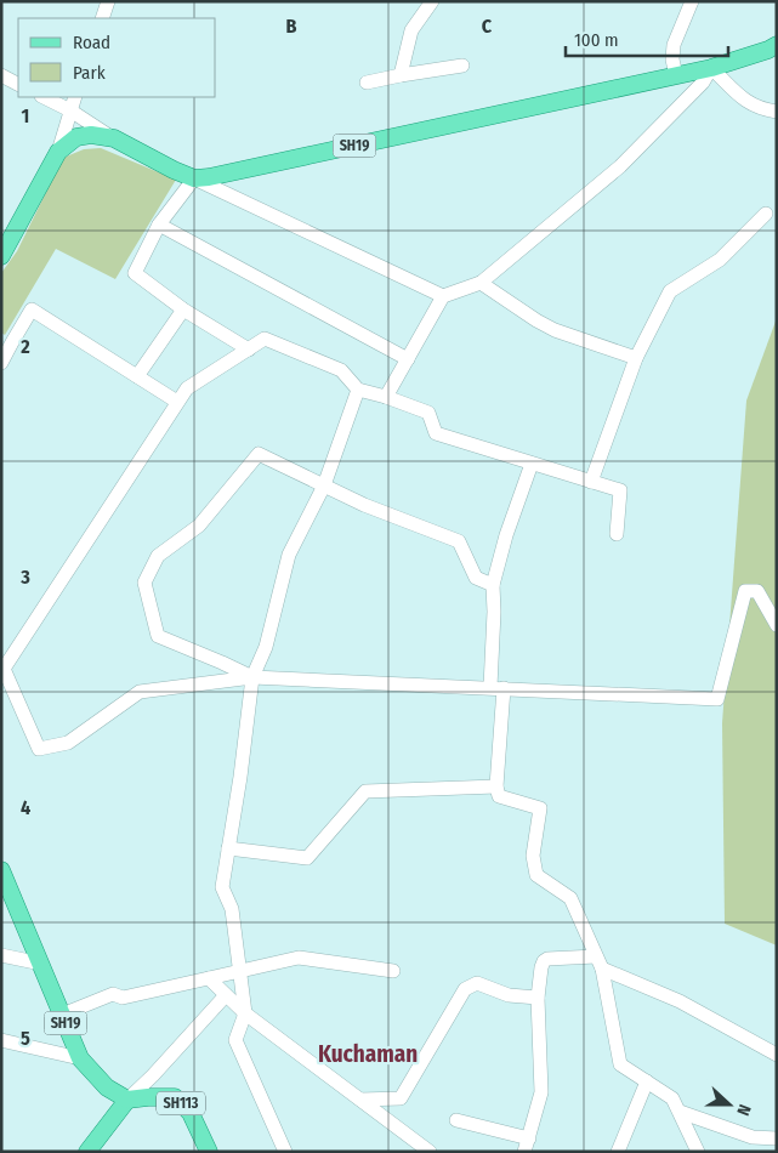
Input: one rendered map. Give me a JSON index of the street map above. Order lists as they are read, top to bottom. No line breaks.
{"streets":{"main road":["SH19","SH113"]},"crossings":[["SH19","SH113"]],"districts":["Kuchaman"],"legend":["Road","Park"],"scale_bar":"100 m","north":"right","grid":{"columns":["B","C"],"rows":["1","2","3","4","5"]}}
